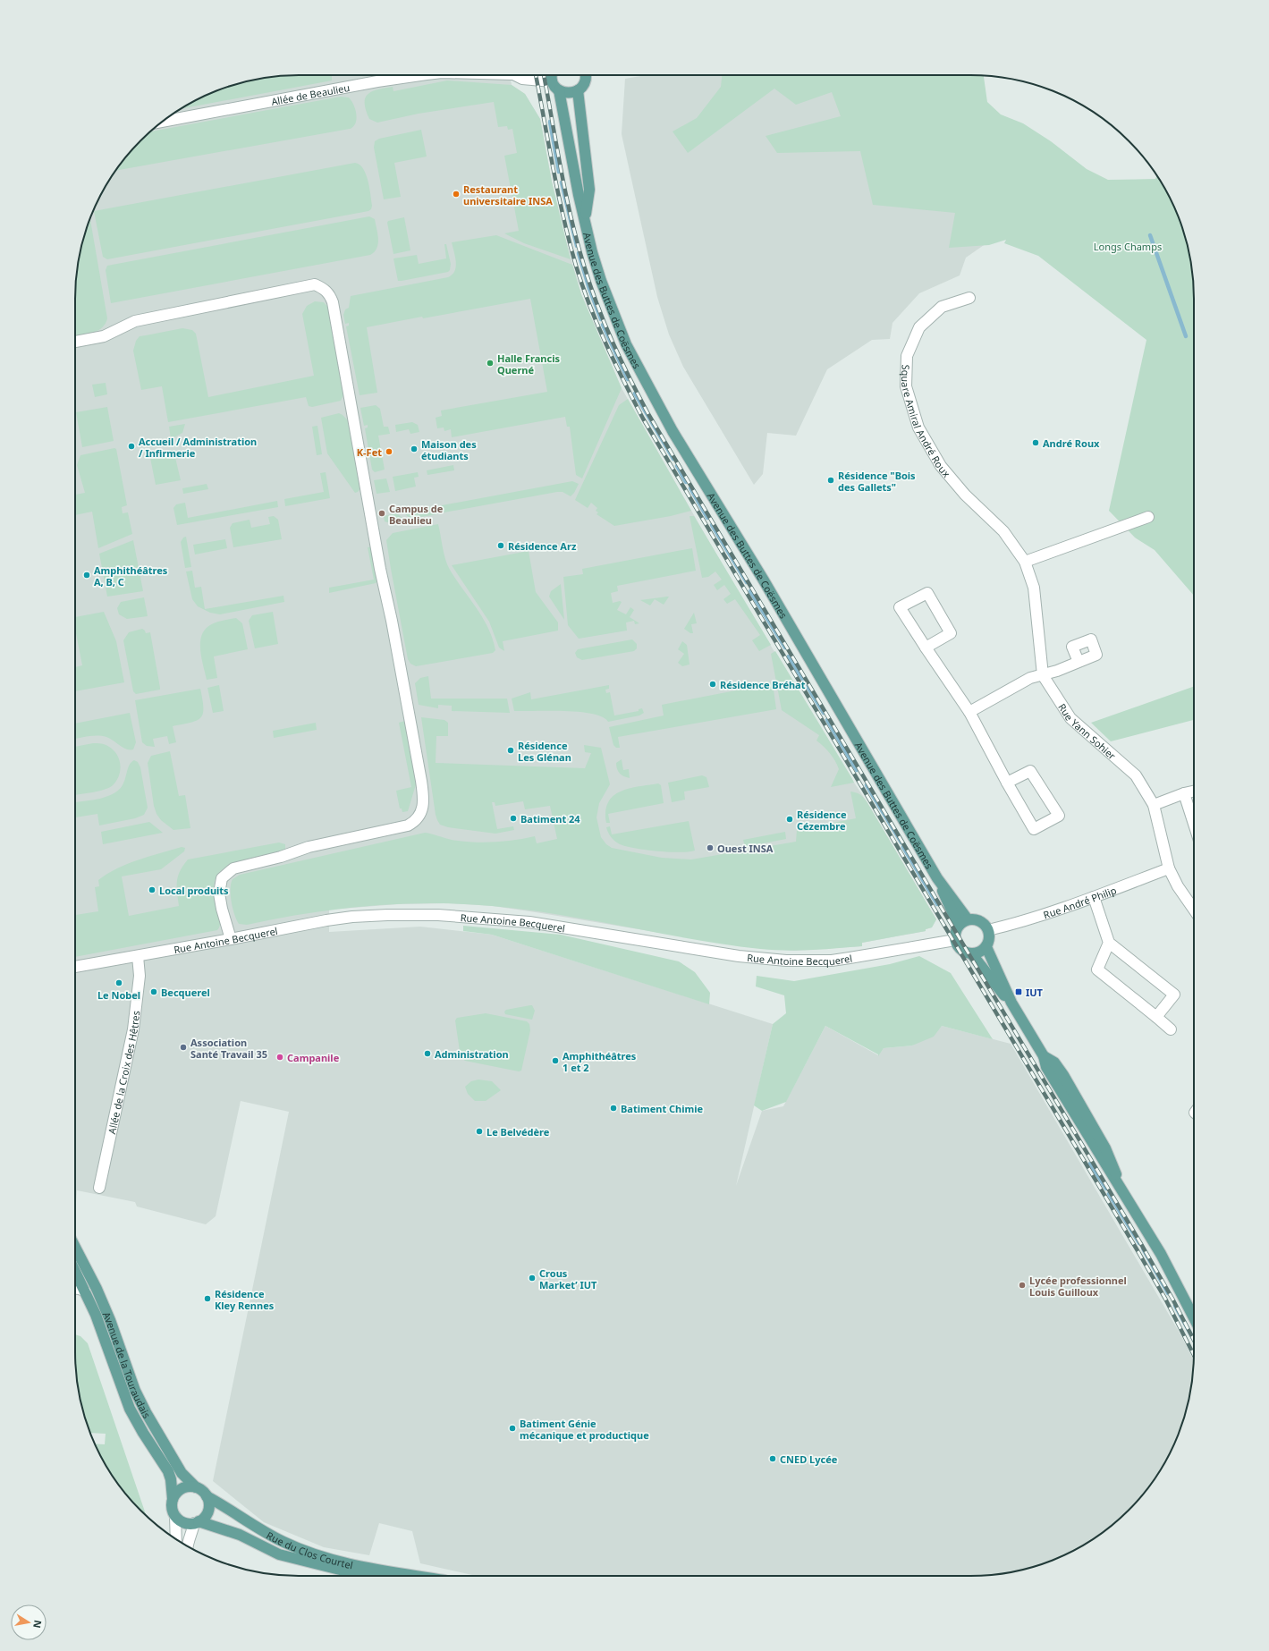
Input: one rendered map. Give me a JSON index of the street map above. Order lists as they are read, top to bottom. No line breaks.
{"streets":{"main road":["Avenue des Buttes de Coësmes","Avenue de la Touraudais","Rue du Clos Courtel"],"street":["Allée de Beaulieu","Square Amiral André Roux","Rue Yann Sohier","Rue André Philip","Rue Antoine Becquerel","Allée de la Croix des Hêtres"]},"crossings":[["Allée de Beaulieu","Avenue des Buttes de Coësmes"],["Avenue des Buttes de Coësmes","Rue André Philip"],["Avenue des Buttes de Coësmes","Rue Antoine Becquerel"],["Square Amiral André Roux","Rue Yann Sohier"],["Rue Yann Sohier","Rue André Philip"],["Rue André Philip","Rue Antoine Becquerel"],["Rue Antoine Becquerel","Allée de la Croix des Hêtres"],["Avenue de la Touraudais","Rue du Clos Courtel"]],"parks":["Longs Champs"],"places":{"other":["Restaurant universitaire INSA","Halle Francis Querné","André Roux","Accueil / Administration / Infirmerie","Maison des étudiants","K-Fet","Résidence \"Bois des Gallets\"","Campus de Beaulieu","Résidence Arz","Amphithéâtres A, B, C","Résidence Bréhat","Résidence Les Glénan","Batiment 24","Résidence Cézembre","Ouest INSA","Local produits","Le Nobel","Becquerel","Association Santé Travail 35","Administration","Campanile","Amphithéâtres 1 et 2","Batiment Chimie","Le Belvédère","Crous Market’ IUT","Lycée professionnel Louis Guilloux","Résidence Kley Rennes","Batiment Génie mécanique et productique","CNED Lycée"],"transit":["IUT"]},"north":"right"}
